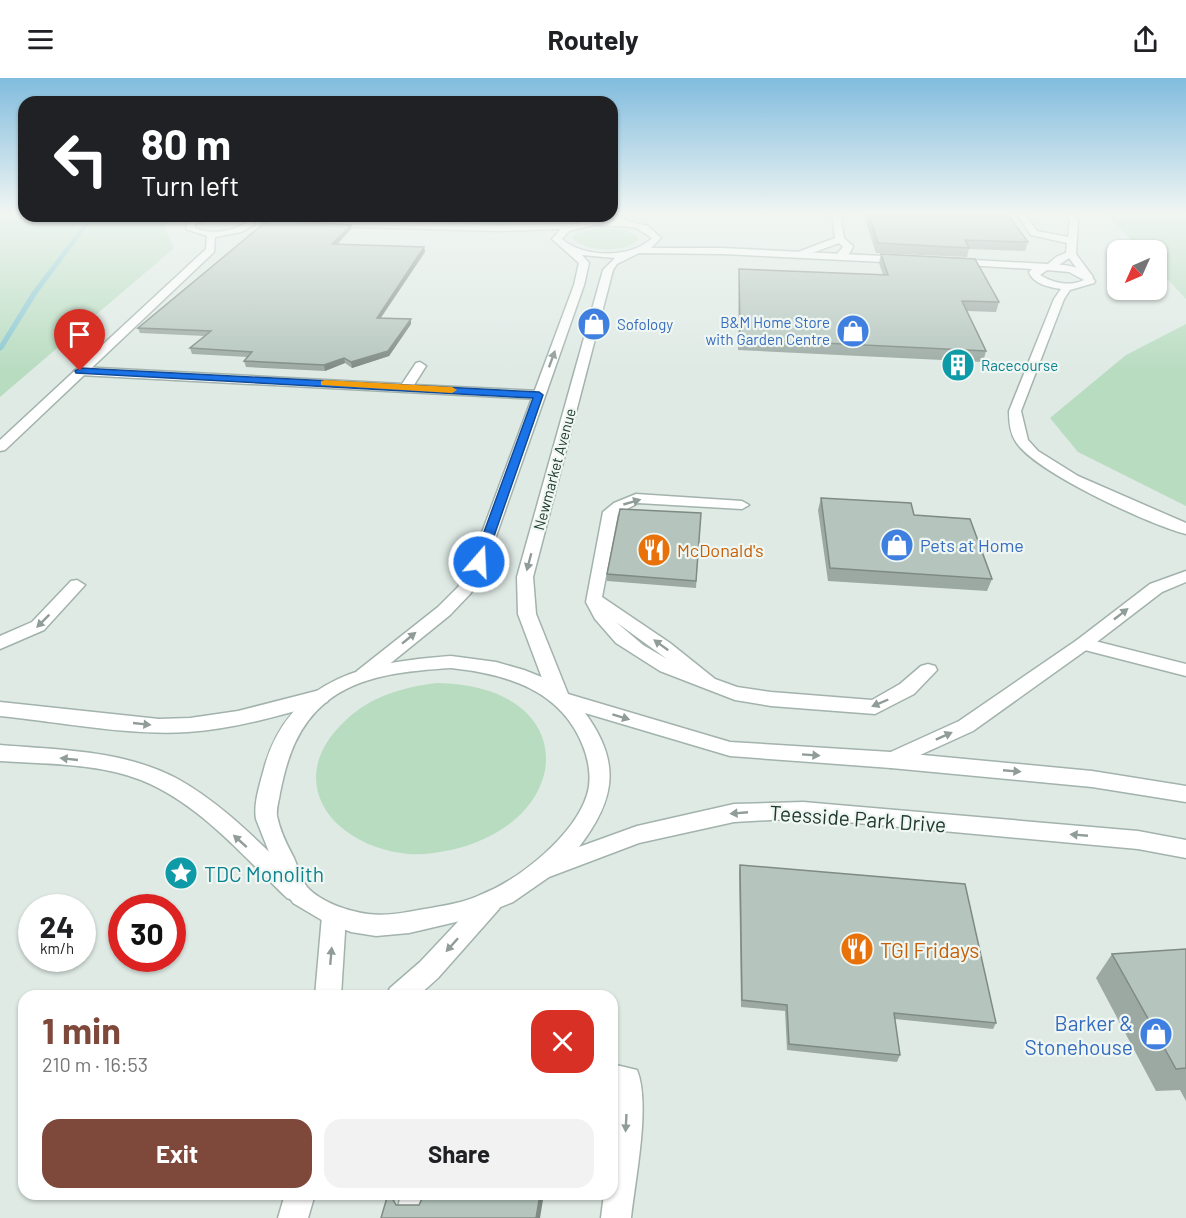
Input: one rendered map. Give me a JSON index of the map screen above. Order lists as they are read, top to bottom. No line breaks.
{"streets":{"street":["Newmarket Avenue","Teesside Park Drive"]},"places":{"shop":["Sofology","B&M Home Store with Garden Centre","Pets at Home","Barker & Stonehouse"],"building":["Racecourse"],"restaurant":["McDonald's","TGI Fridays"],"place":["TDC Monolith"]},"north":"bottom left","page":{"header":"Routely","turn":["80 m","Turn left"],"speed":"24 km/h","limit":"30","heading":["1 min","210 m · 16:53"],"buttons":["Exit","Share"]}}
